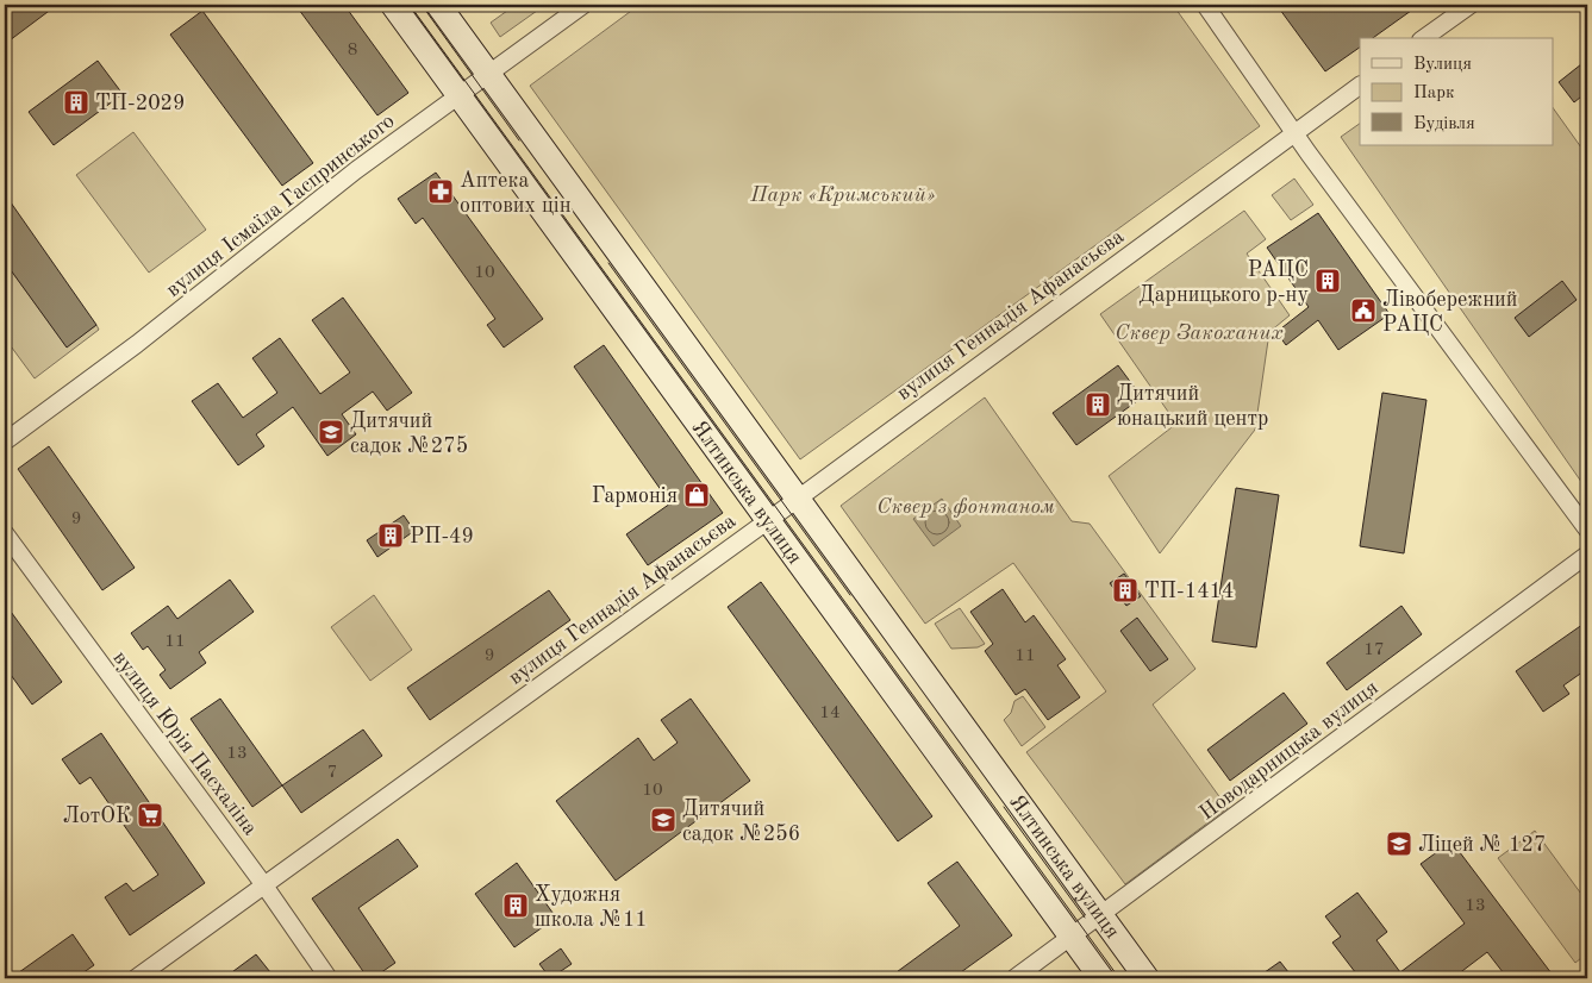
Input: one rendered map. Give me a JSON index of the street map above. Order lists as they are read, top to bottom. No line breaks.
{"streets":{"street":["вулиця Ісмаїла Гаспринського","вулиця Геннадія Афанасьєва","Ялтинська вулиця","вулиця Юрія Пасхаліна","Новодарницька вулиця"]},"crossings":[["вулиця Ісмаїла Гаспринського","Ялтинська вулиця"],["вулиця Геннадія Афанасьєва","Ялтинська вулиця"],["вулиця Геннадія Афанасьєва","вулиця Юрія Пасхаліна"],["Ялтинська вулиця","Новодарницька вулиця"]],"parks":["Парк «Кримський»","Сквер Закоханих","Сквер з фонтаном"],"places":{"building":["ТП-2029","РАЦС Дарницького р-ну","Дитячий юнацький центр","РП-49","ТП-1414","Художня школа №11"],"pharmacy":["Аптека оптових цін"],"public building":["Лівобережний РАЦС"],"school or university":["Дитячий садок №275","Дитячий садок №256","Ліцей № 127"],"shop":["Гармонія"],"supermarket":["ЛотОК"]},"house_numbers":["8","10","9","11","17","9","11","14","13","7","10","13"],"legend":["Вулиця","Парк","Будівля"]}
